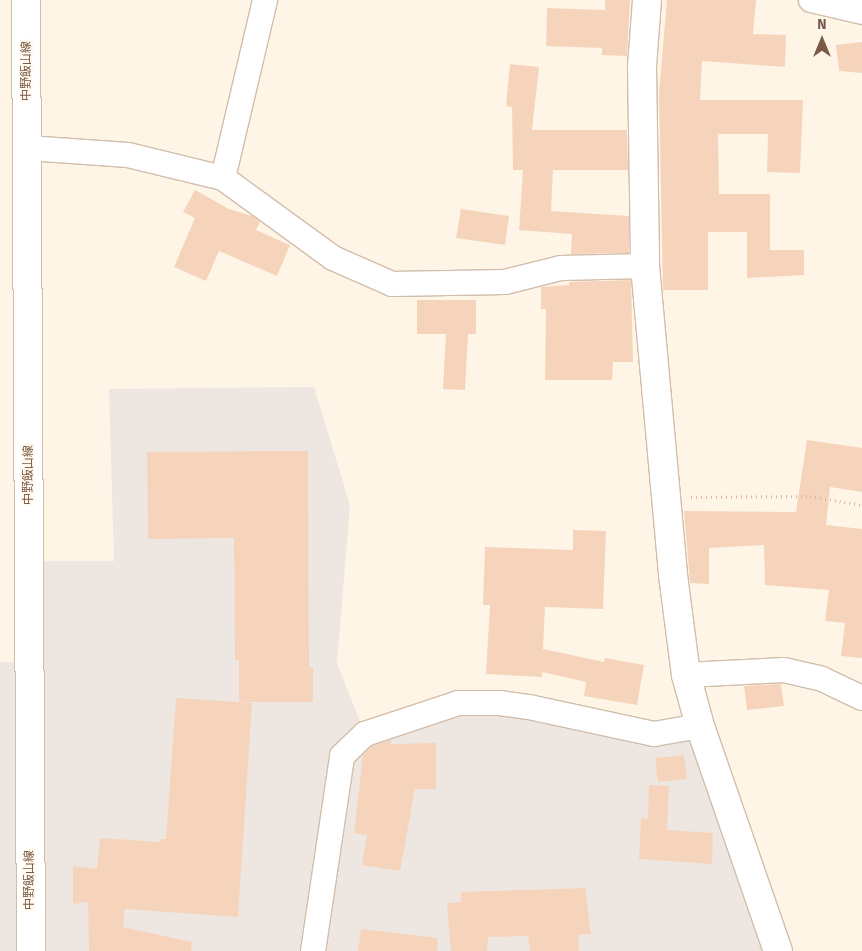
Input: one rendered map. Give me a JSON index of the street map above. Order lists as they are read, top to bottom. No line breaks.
{"streets":{"street":["中野飯山線"]},"north":"top"}
